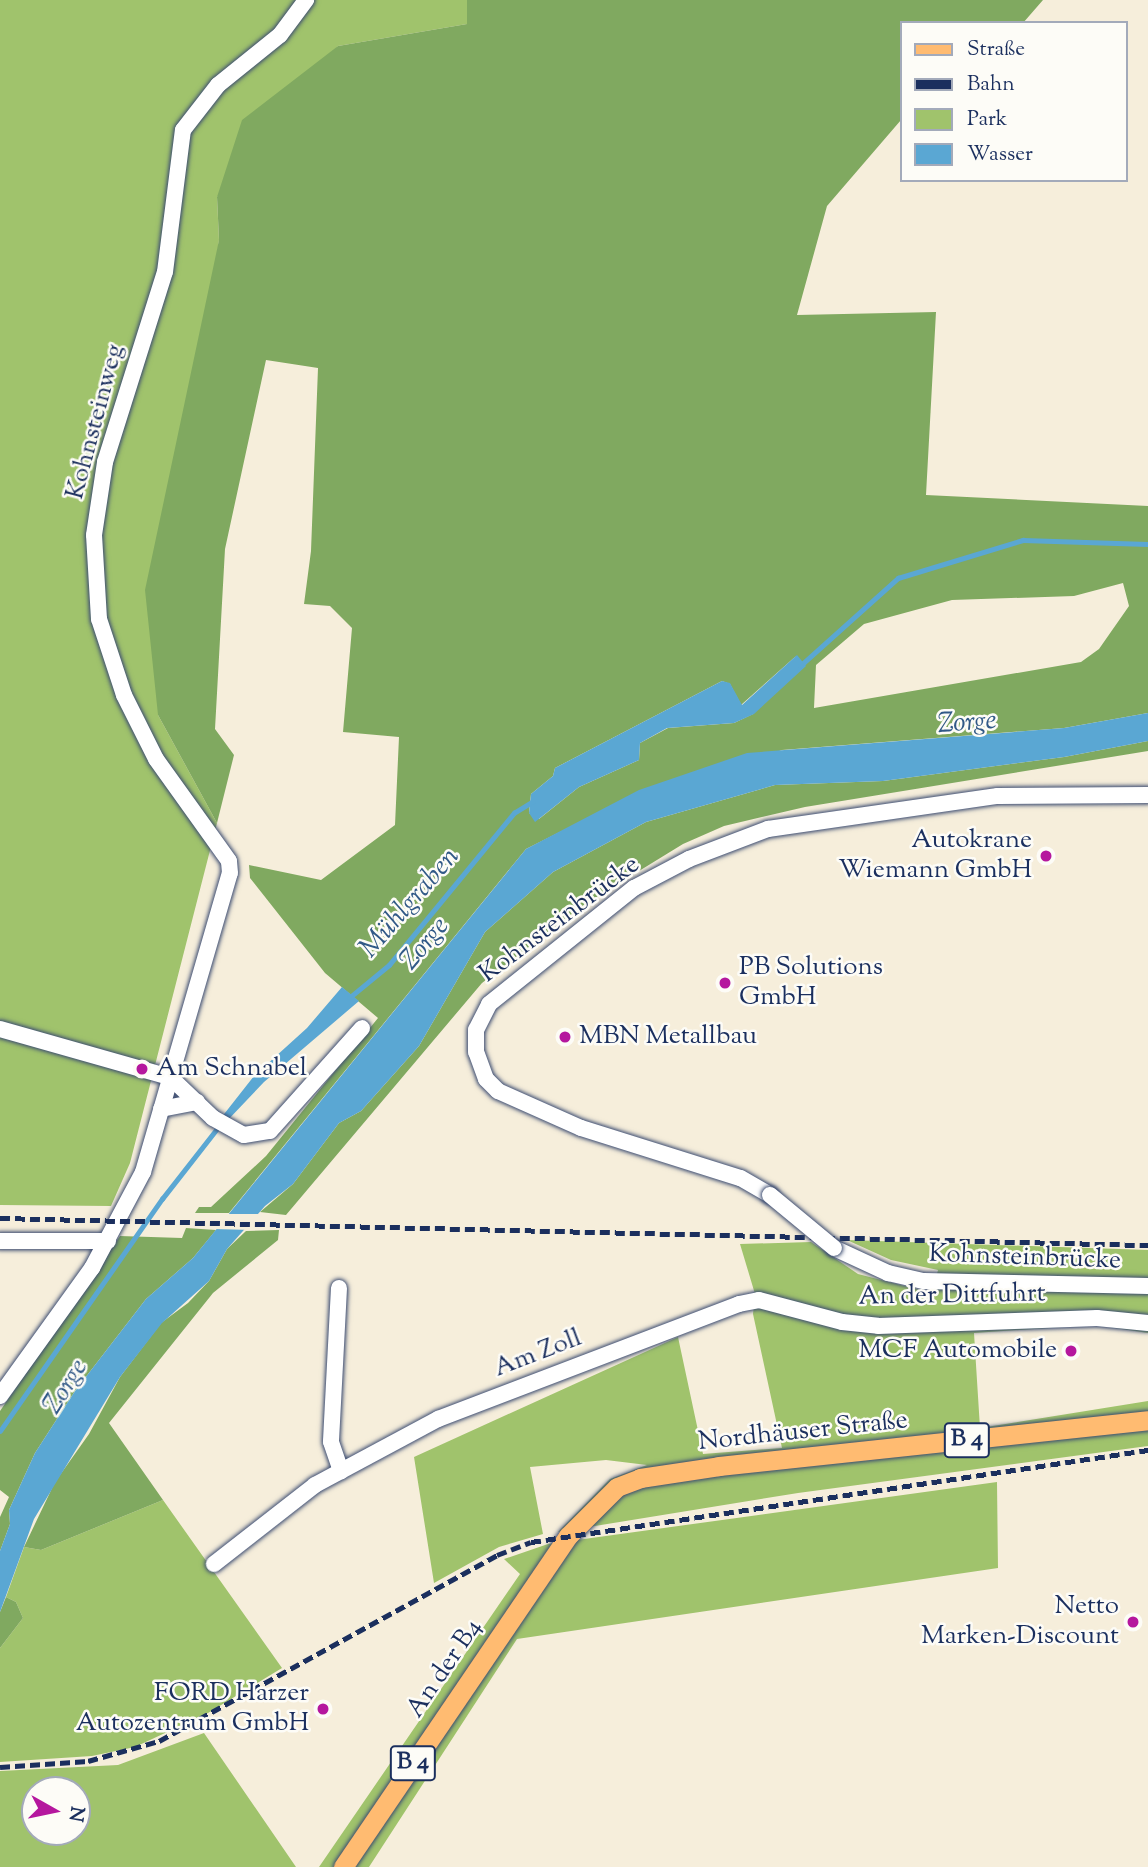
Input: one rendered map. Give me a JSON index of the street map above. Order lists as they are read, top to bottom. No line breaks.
{"streets":{"main road":["Nordhäuser Straße","B 4","An der B4"],"street":["Kohnsteinweg","Kohnsteinbrücke","An der Dittfuhrt","Am Zoll"]},"crossings":[["An der Dittfuhrt","Am Zoll"],["Nordhäuser Straße","An der B4"]],"water":["Zorge","Mühlgraben"],"places":["Autokrane Wiemann GmbH","PB Solutions GmbH","MBN Metallbau","Am Schnabel","MCF Automobile","Netto Marken-Discount","FORD Harzer Autozentrum GmbH"],"legend":["Straße","Bahn","Park","Wasser"],"north":"right"}
